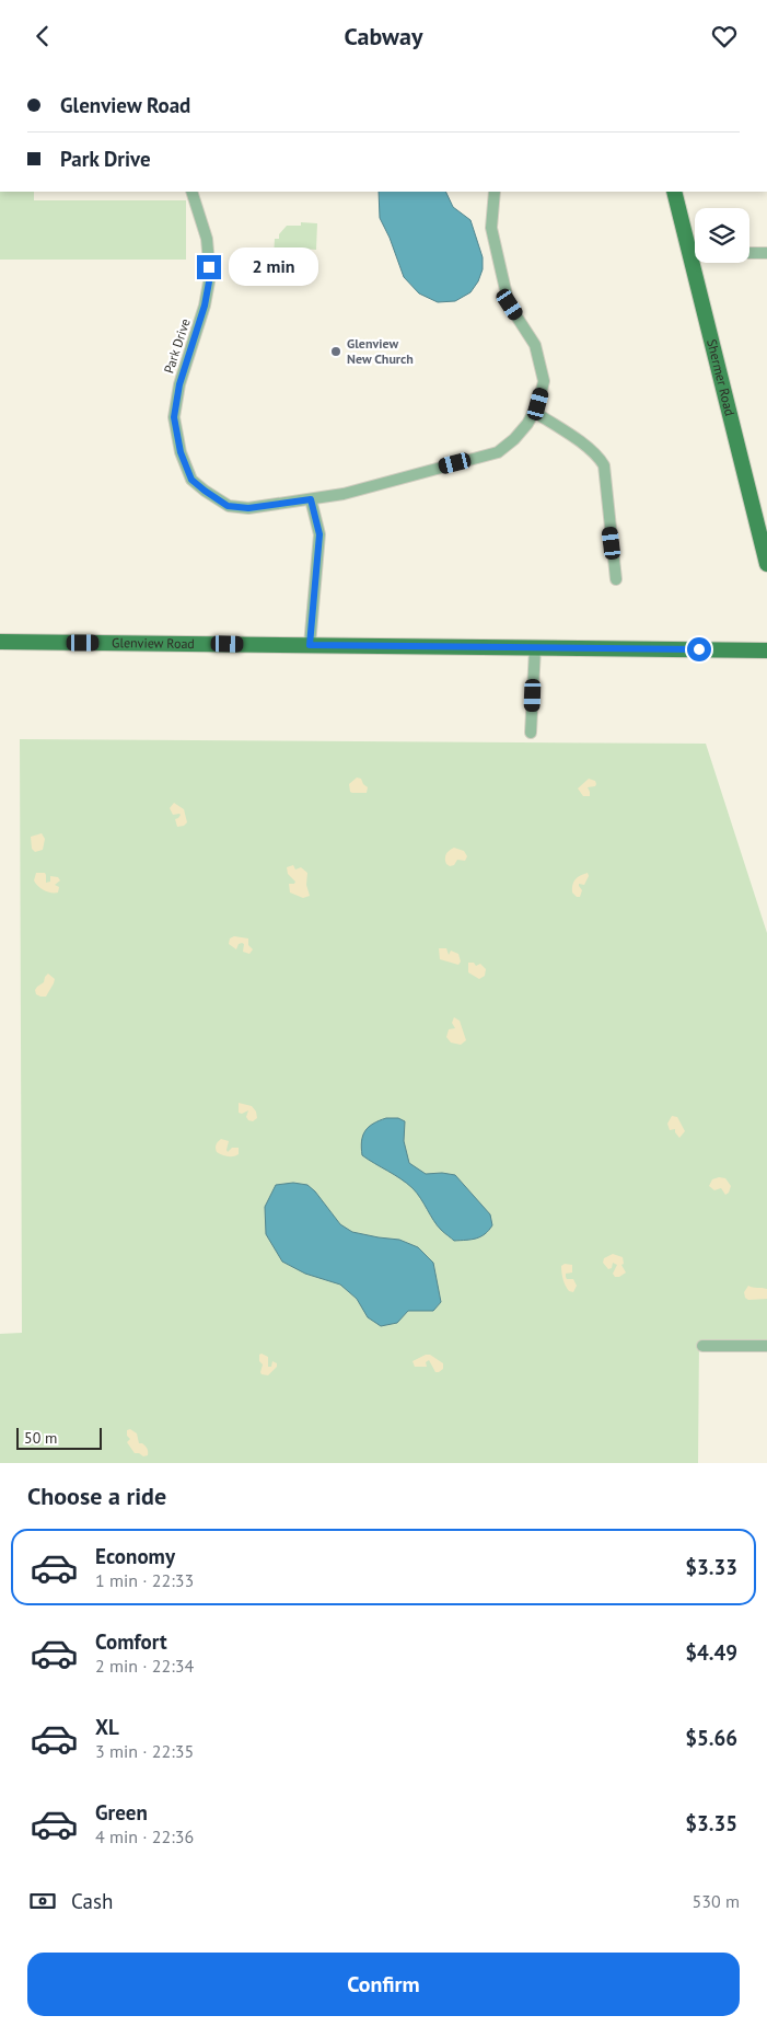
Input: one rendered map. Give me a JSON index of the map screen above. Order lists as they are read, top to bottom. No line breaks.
{"streets":{"main road":["Shermer Road","Glenview Road"],"street":["Park Drive"]},"places":["Glenview New Church"],"scale_bar":"50 m","page":{"header":"Cabway","banner":["Glenview Road","Park Drive"],"bubble":"2 min","scale":"50 m","heading":"Choose a ride","list":[{"name":"Economy","note":"1 min · 22:33","value":"$3.33"},{"name":"Comfort","note":"2 min · 22:34","value":"$4.49"},{"name":"XL","note":"3 min · 22:35","value":"$5.66"},{"name":"Green","note":"4 min · 22:36","value":"$3.35"}],"pay":["Cash","530 m"],"buttons":"Confirm"}}
